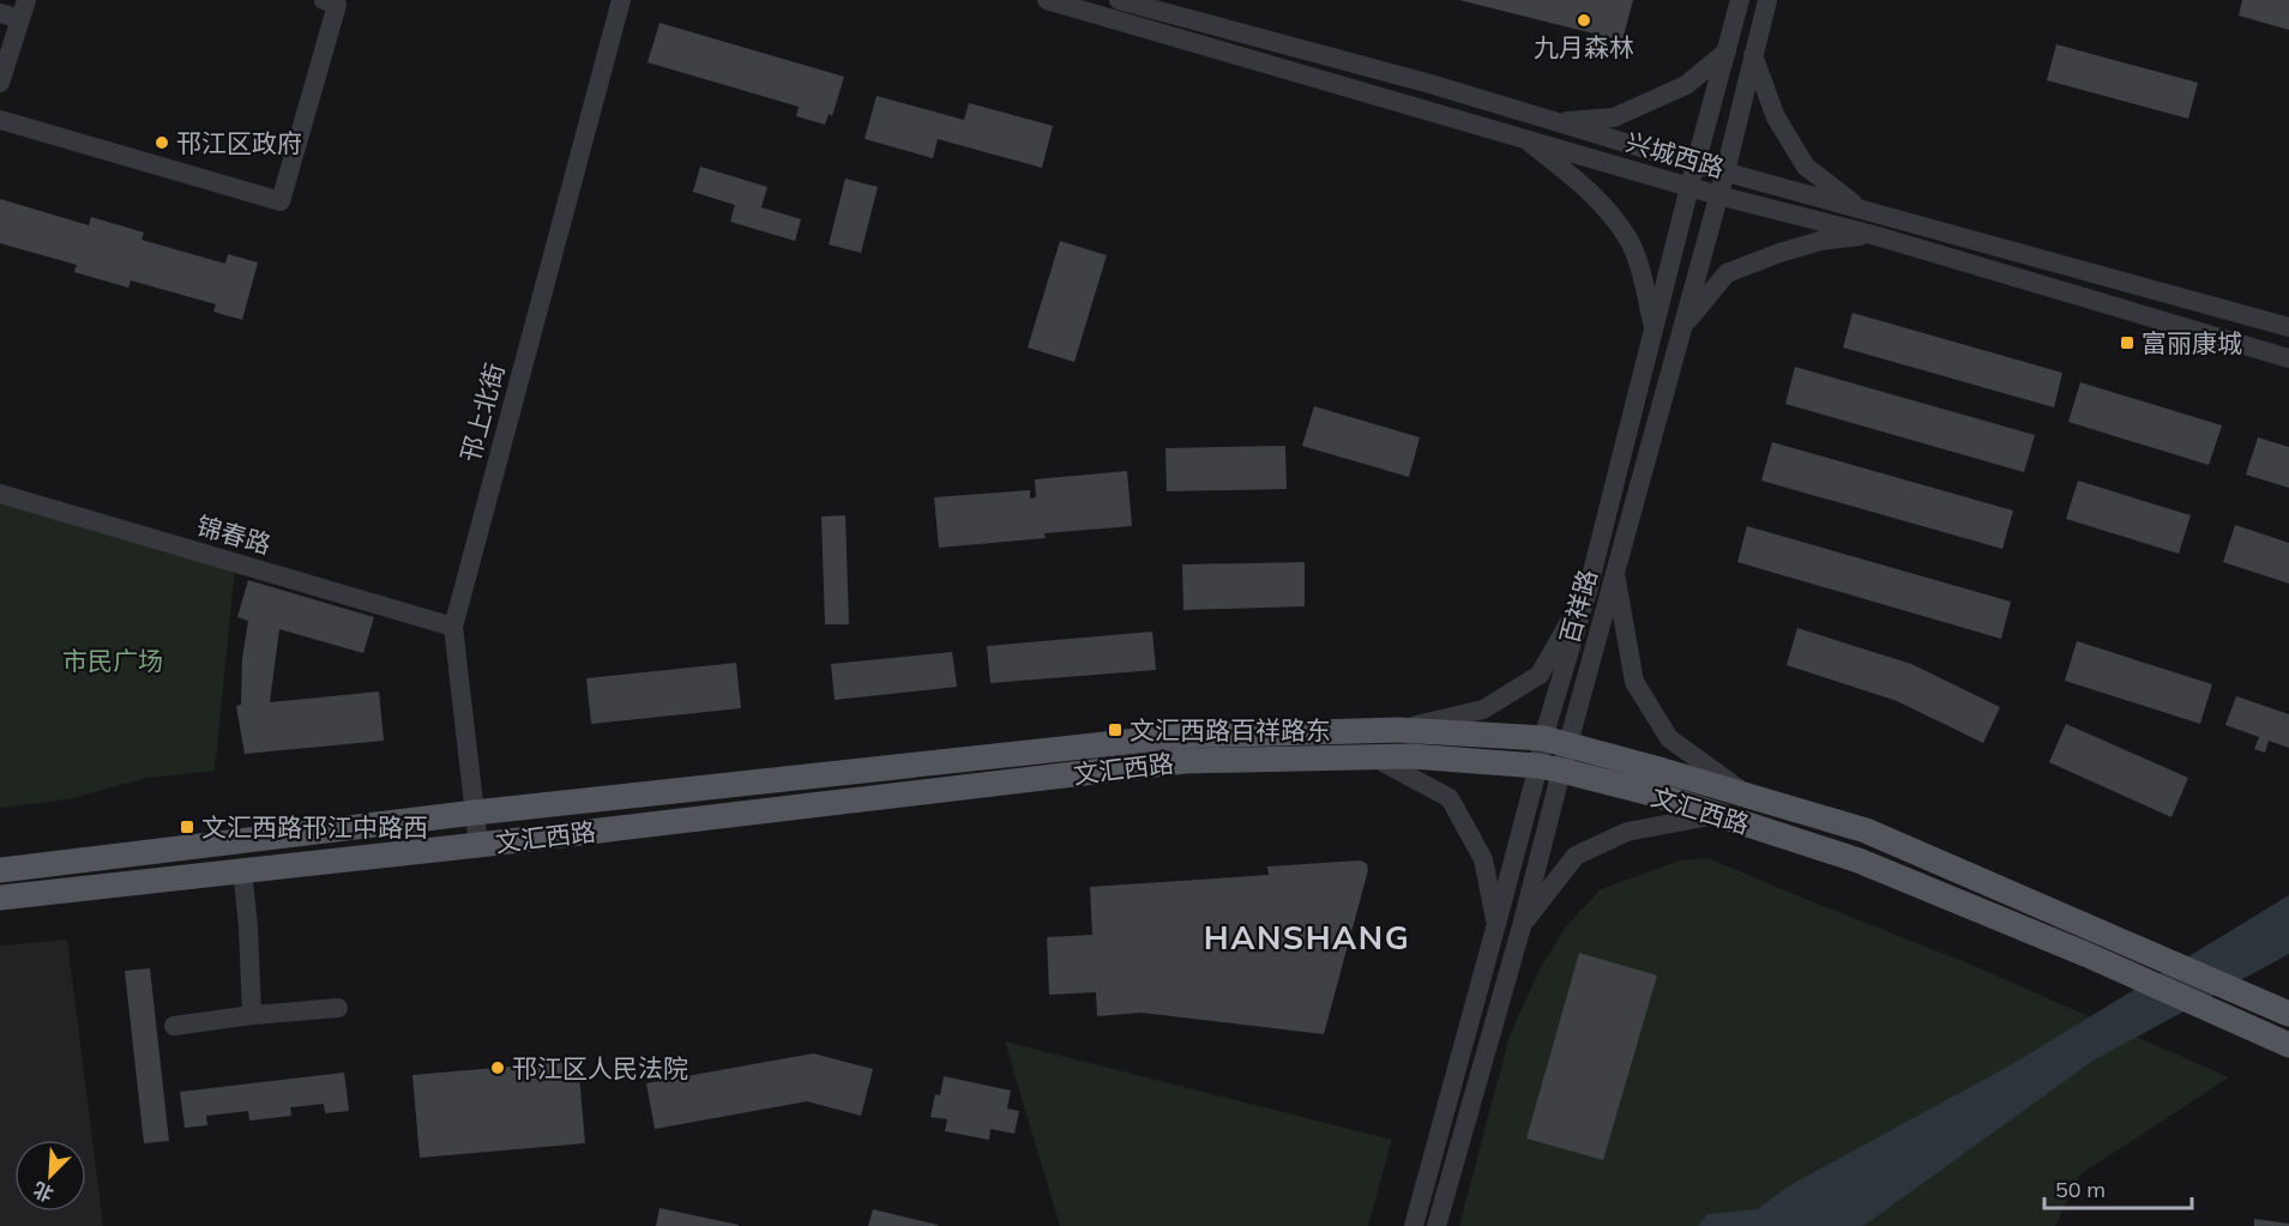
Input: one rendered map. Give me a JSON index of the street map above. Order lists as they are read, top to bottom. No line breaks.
{"streets":{"main road":["文汇西路"],"street":["兴城西路","邗上北街","锦春路","百祥路"]},"crossings":[["兴城西路","百祥路"],["邗上北街","锦春路"],["邗上北街","文汇西路"],["百祥路","文汇西路"]],"districts":["HANSHANG"],"parks":["市民广场"],"places":{"other":["九月森林","邗江区政府","邗江区人民法院"],"transit":["富丽康城","文汇西路百祥路东","文汇西路邗江中路西"]},"scale_bar":"50 m","north":"bottom left"}
